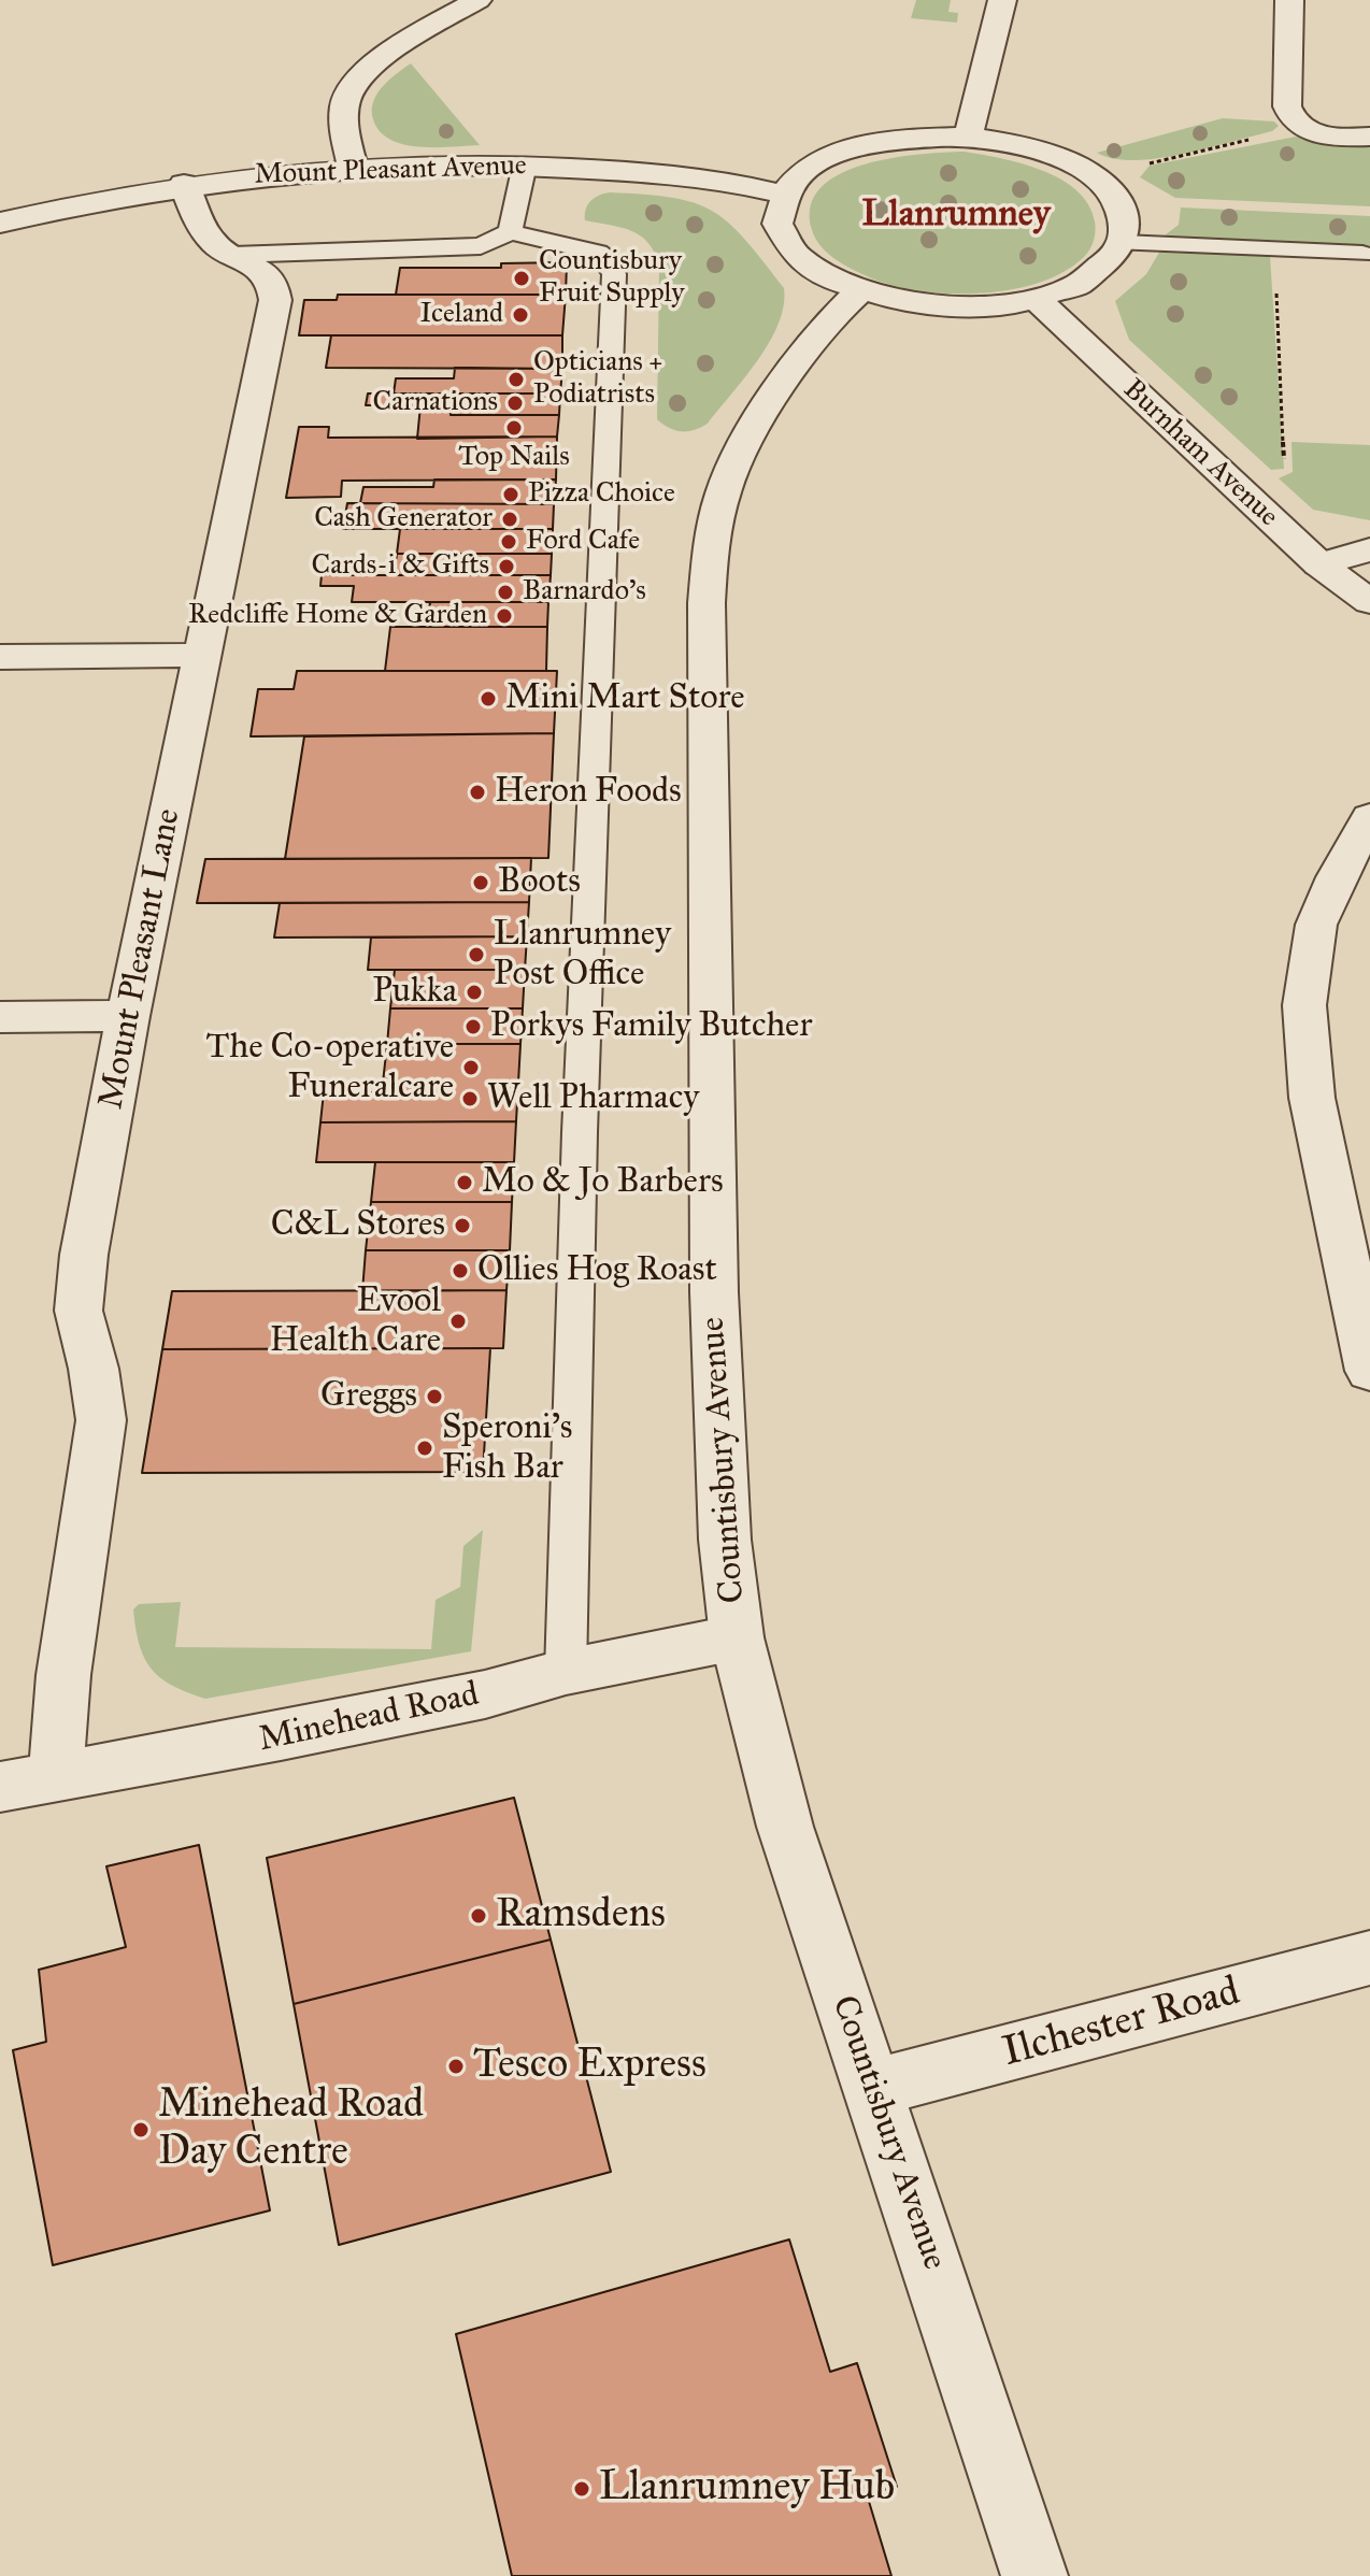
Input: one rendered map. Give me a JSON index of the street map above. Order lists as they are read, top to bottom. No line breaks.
{"streets":{"street":["Mount Pleasant Avenue","Burnham Avenue","Mount Pleasant Lane","Countisbury Avenue","Minehead Road","Ilchester Road"]},"crossings":[["Mount Pleasant Avenue","Mount Pleasant Lane"],["Mount Pleasant Lane","Minehead Road"],["Countisbury Avenue","Minehead Road"],["Countisbury Avenue","Ilchester Road"]],"districts":["Llanrumney"],"places":["Countisbury Fruit Supply","Iceland","Opticians + Podiatrists","Carnations","Top Nails","Pizza Choice","Cash Generator","Ford Cafe","Cards-i & Gifts","Barnardo's","Redcliffe Home & Garden","Mini Mart Store","Heron Foods","Boots","Llanrumney Post Office","Pukka","Porkys Family Butcher","The Co-operative Funeralcare","Well Pharmacy","Mo & Jo Barbers","C&L Stores","Ollies Hog Roast","Evool Health Care","Greggs","Speroni's Fish Bar","Ramsdens","Tesco Express","Minehead Road Day Centre","Llanrumney Hub"]}
